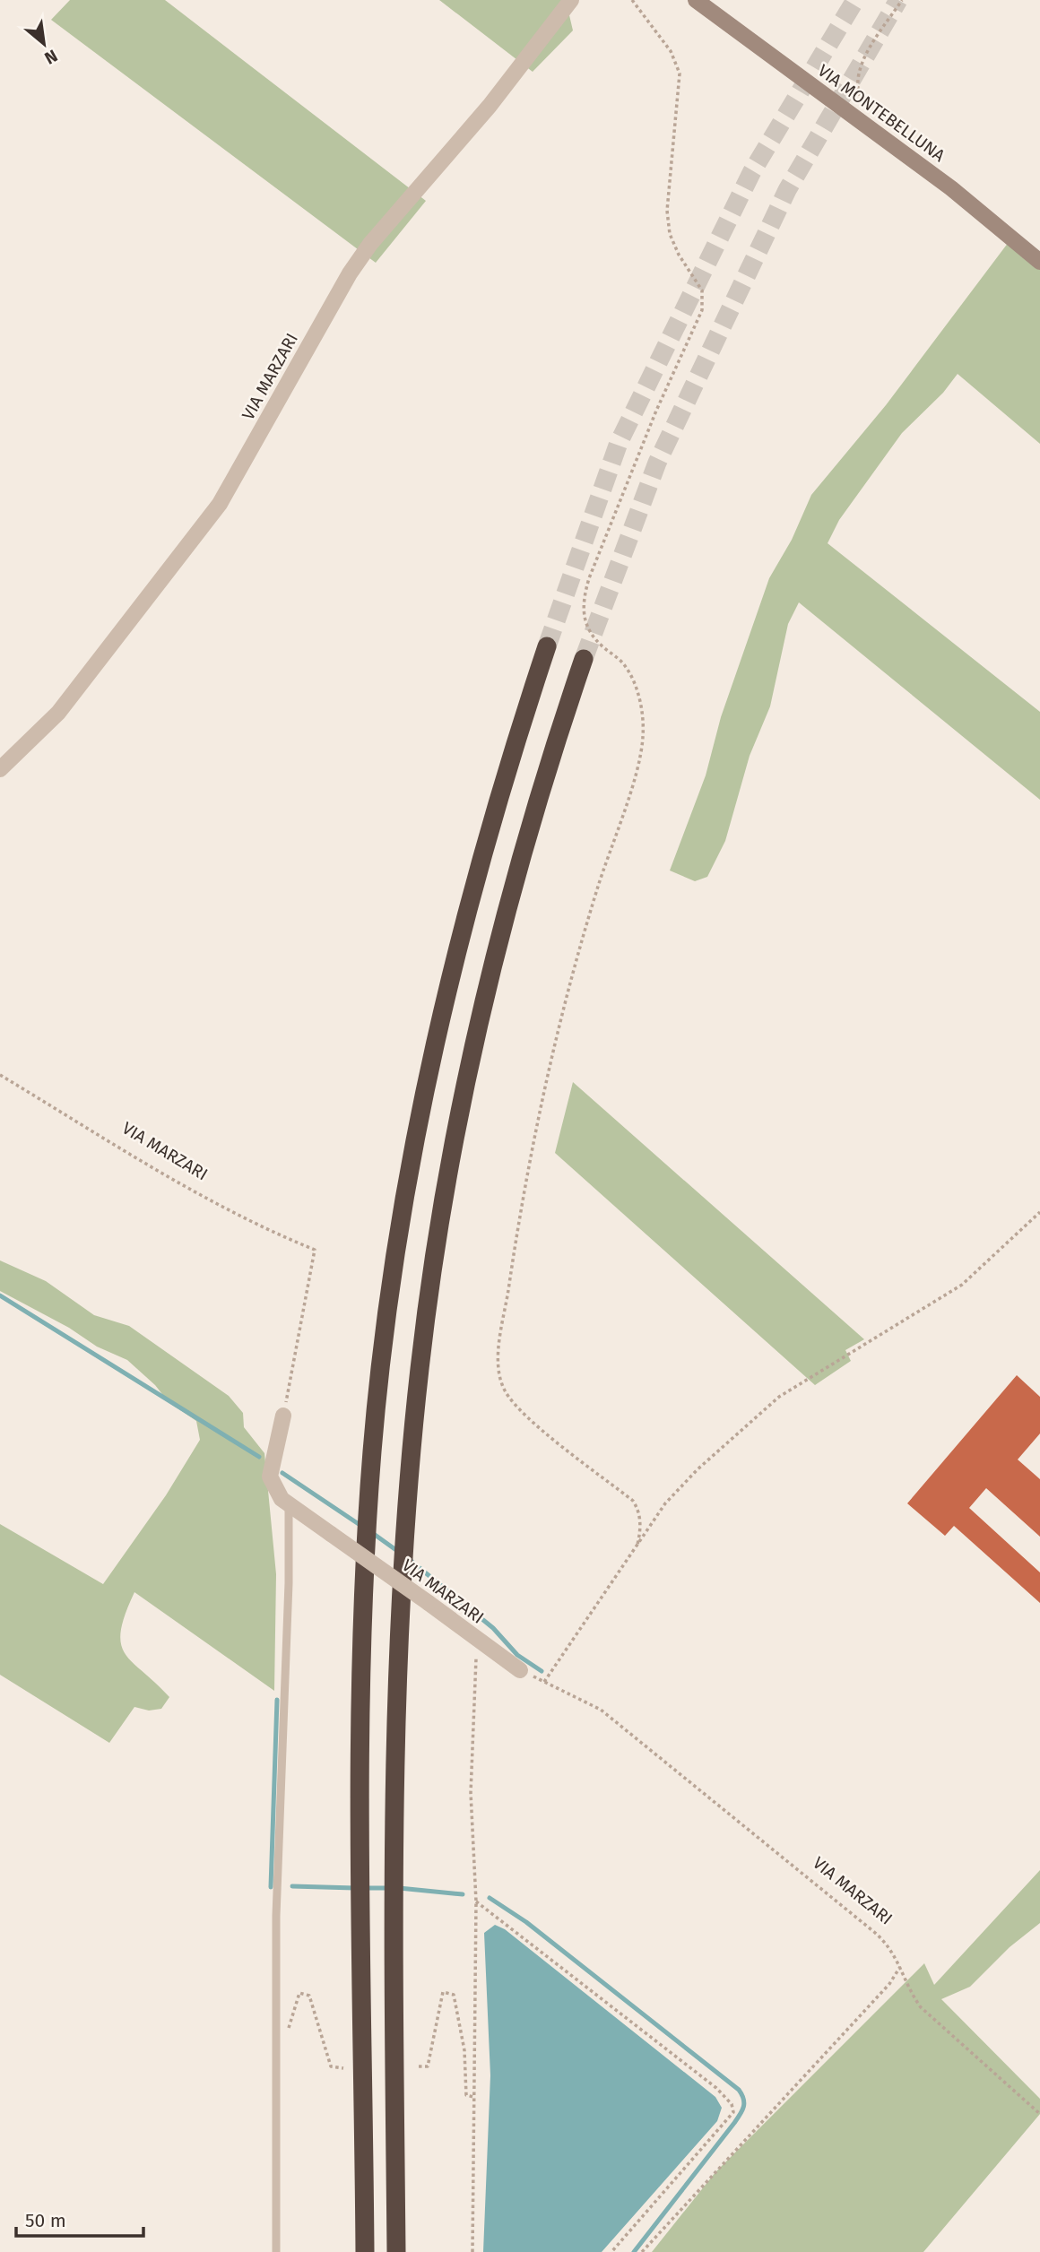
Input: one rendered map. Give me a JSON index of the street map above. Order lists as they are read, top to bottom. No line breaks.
{"streets":{"main road":["VIA MONTEBELLUNA"],"street":["VIA MARZARI"]},"scale_bar":"50 m","north":"bottom right"}
